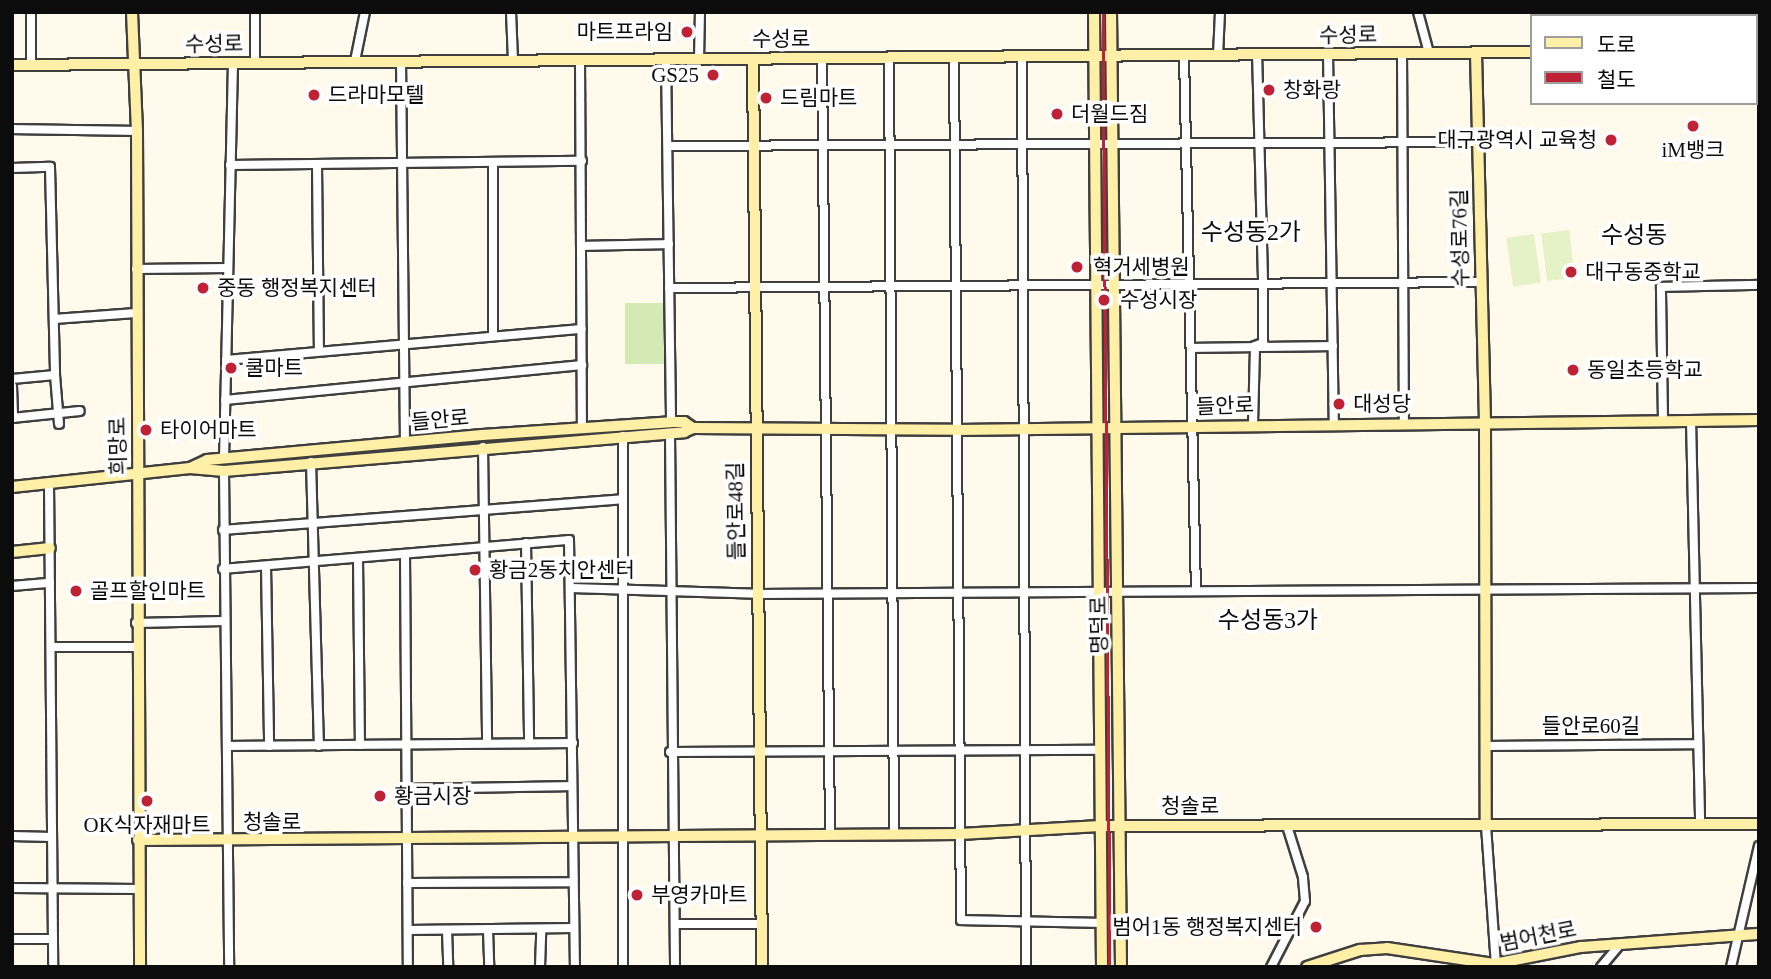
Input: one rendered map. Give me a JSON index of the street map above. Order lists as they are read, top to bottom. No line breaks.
{"streets":{"main road":["수성로","수성로76길","들안로","희망로","들안로48길","명덕로","청솔로","범어천로"],"street":["들안로60길"]},"crossings":[["수성로","수성로76길"],["수성로","희망로"],["수성로","들안로48길"],["수성로","명덕로"],["수성로76길","들안로"],["들안로","희망로"],["들안로","들안로48길"],["들안로","명덕로"],["희망로","청솔로"],["들안로48길","청솔로"],["명덕로","청솔로"]],"districts":["수성동2가","수성동","수성동3가"],"places":["마트프라임","GS25","창화랑","드라마모텔","드림마트","더월드짐","iM뱅크","대구광역시 교육청","혁거세병원","대구동중학교","중동 행정복지센터","수성시장","쿨마트","동일초등학교","대성당","타이어마트","황금2동치안센터","골프할인마트","황금시장","OK식자재마트","부영카마트","범어1동 행정복지센터"],"legend":["도로","철도"]}
